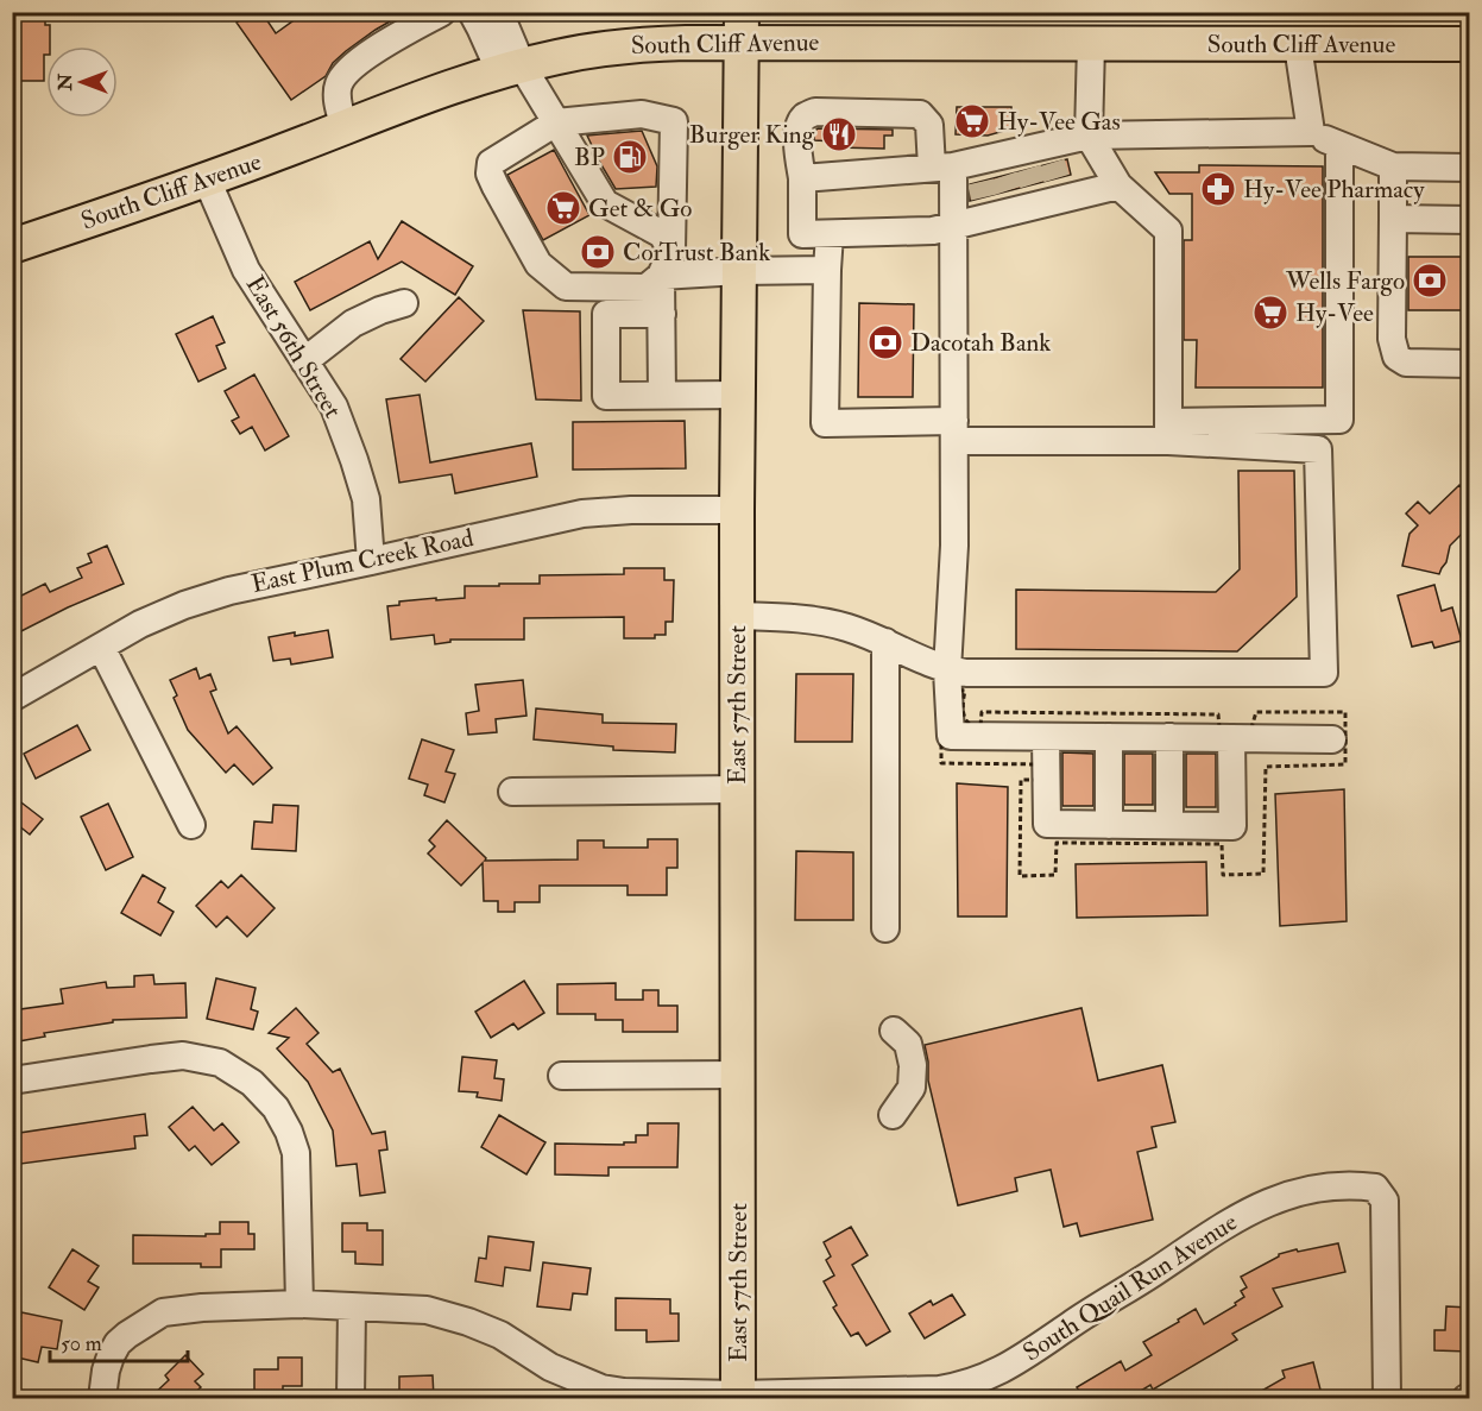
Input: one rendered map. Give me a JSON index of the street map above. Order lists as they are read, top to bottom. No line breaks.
{"streets":{"main road":["South Cliff Avenue","East 57th Street"],"street":["East 56th Street","East Plum Creek Road","South Quail Run Avenue"]},"crossings":[["South Cliff Avenue","East 56th Street"],["South Cliff Avenue","East 57th Street"],["East 56th Street","East Plum Creek Road"],["East Plum Creek Road","East 57th Street"],["East 57th Street","South Quail Run Avenue"]],"places":{"supermarket":["Hy-Vee Gas","Get & Go","Hy-Vee"],"restaurant":["Burger King"],"fuel station":["BP"],"pharmacy":["Hy-Vee Pharmacy"],"bank":["CorTrust Bank","Wells Fargo","Dacotah Bank"]},"scale_bar":"50 m","north":"left"}
